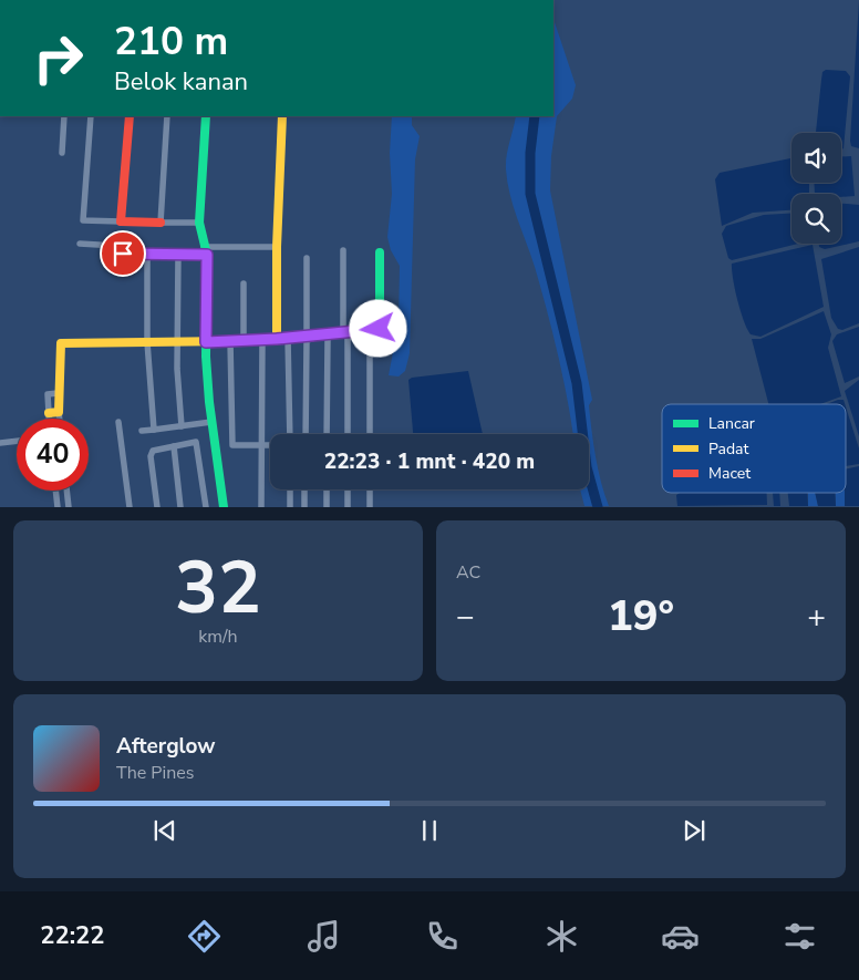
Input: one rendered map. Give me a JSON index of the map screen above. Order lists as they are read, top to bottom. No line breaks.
{"legend":["Lancar","Padat","Macet"],"page":{"turn":["210 m","Belok kanan"],"limit":"40","trip":"22:23 · 1 mnt · 420 m","tile":[["32","km/h"],"AC"],"heat":["−","19°","+"],"song":["Afterglow","The Pines"],"tabs":"22:22"}}
